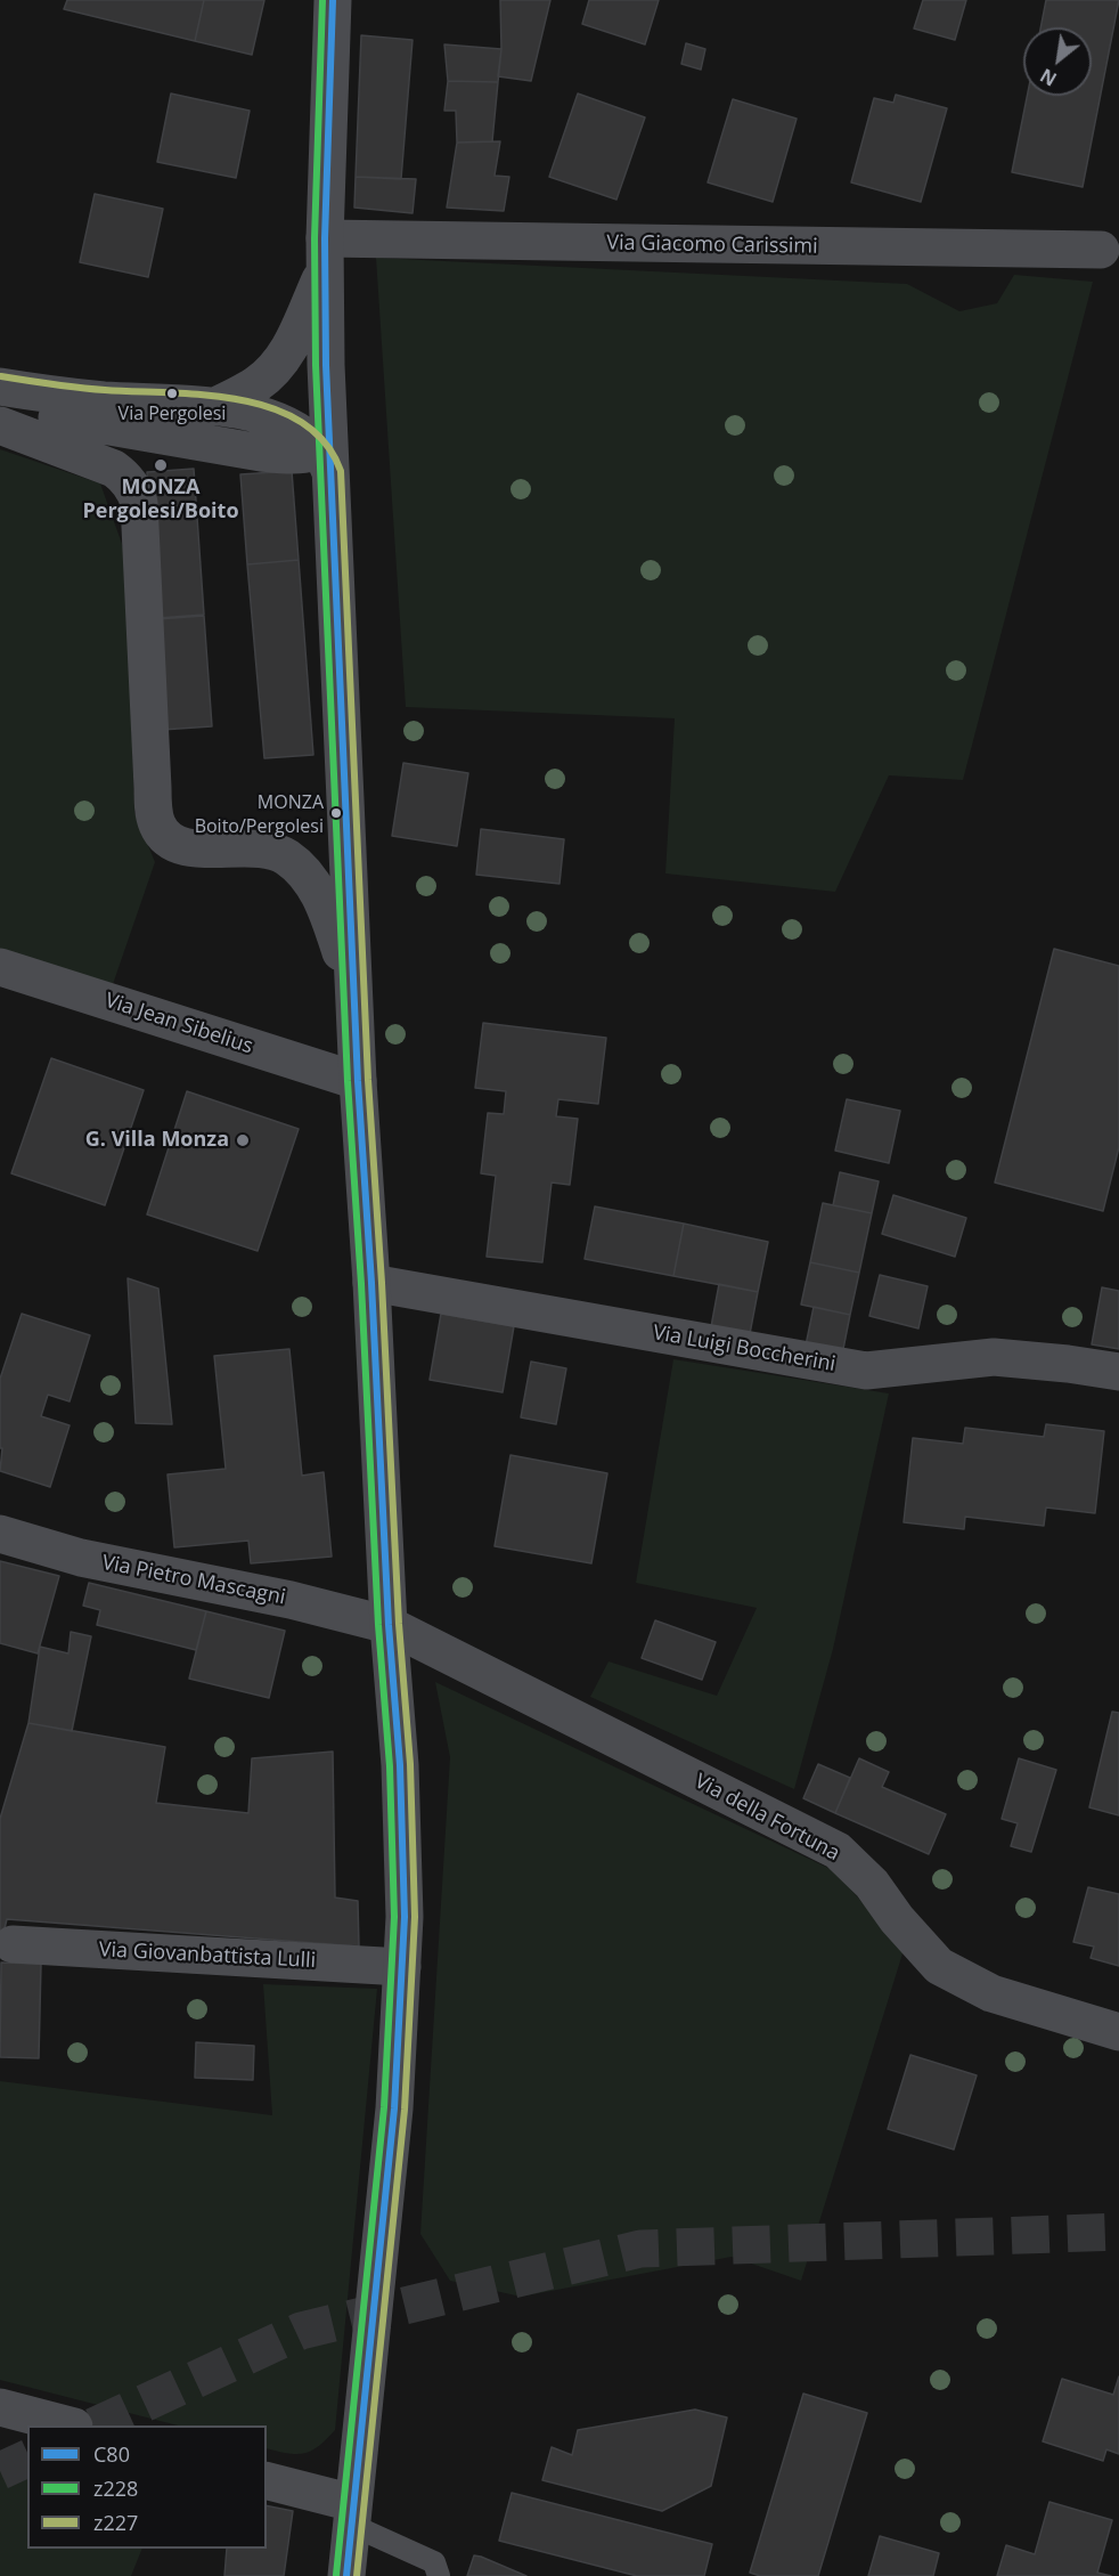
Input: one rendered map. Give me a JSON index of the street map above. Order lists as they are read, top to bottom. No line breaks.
{"streets":{"street":["Via Giacomo Carissimi","Via Jean Sibelius","Via Luigi Boccherini","Via Pietro Mascagni","Via della Fortuna","Via Giovanbattista Lulli"]},"crossings":[["Via Pietro Mascagni","Via della Fortuna"]],"places":["Via Pergolesi","MONZA Pergolesi/Boito","MONZA Boito/Pergolesi","G. Villa Monza"],"lines":["transit line C80","transit line z228","transit line z227"],"legend":["C80","z228","z227"],"north":"bottom left"}
